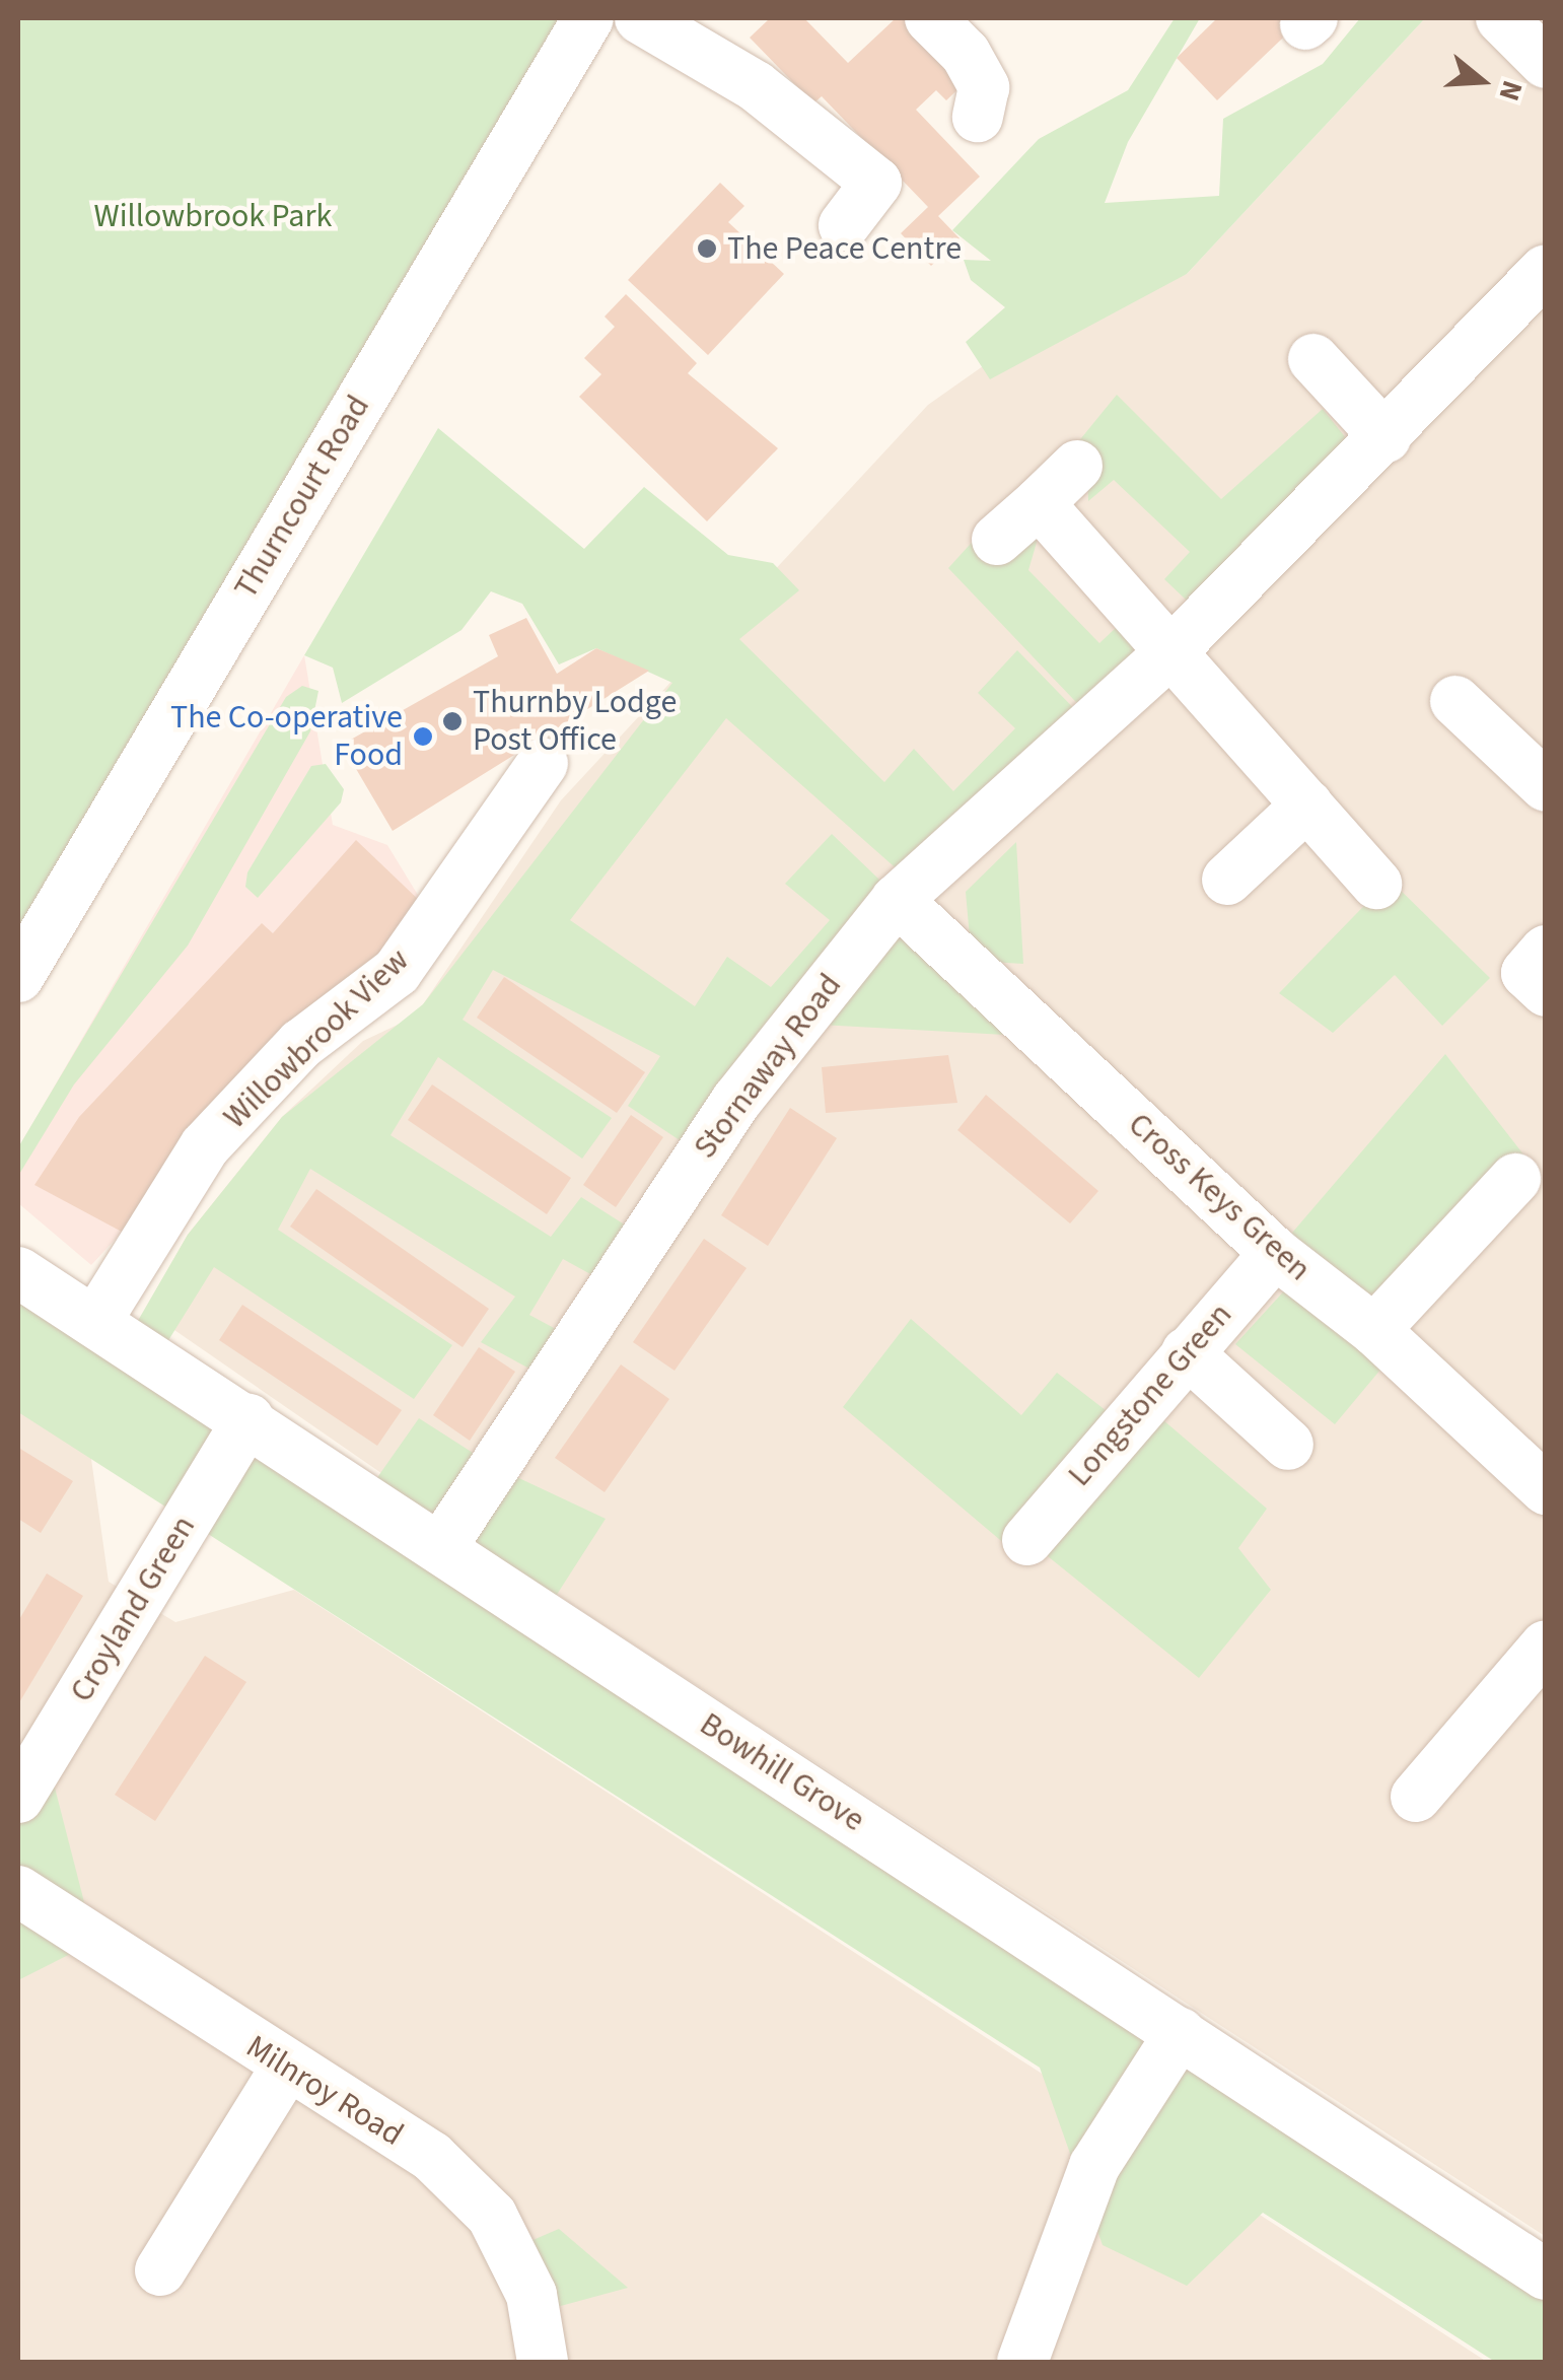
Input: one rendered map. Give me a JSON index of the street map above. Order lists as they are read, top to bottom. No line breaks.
{"streets":{"street":["Thurncourt Road","Willowbrook View","Stornaway Road","Cross Keys Green","Longstone Green","Croyland Green","Bowhill Grove","Milnroy Road"]},"crossings":[["Willowbrook View","Bowhill Grove"],["Stornaway Road","Cross Keys Green"],["Stornaway Road","Bowhill Grove"],["Cross Keys Green","Longstone Green"],["Croyland Green","Bowhill Grove"]],"parks":["Willowbrook Park"],"places":["The Peace Centre","Thurnby Lodge Post Office","The Co-operative Food"],"north":"right"}
